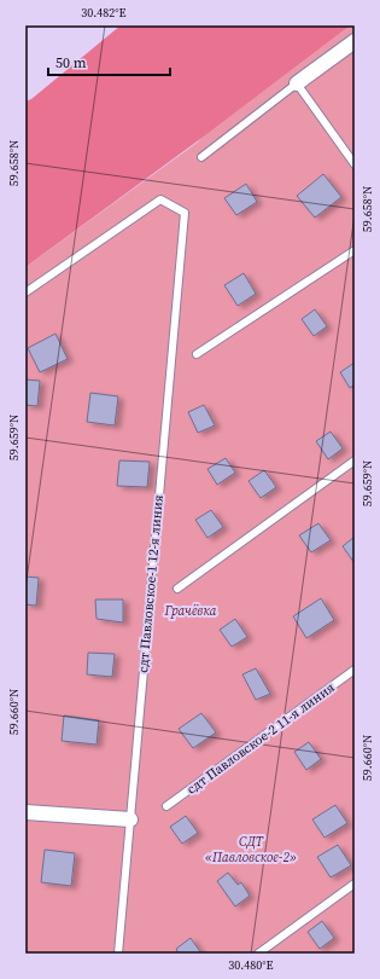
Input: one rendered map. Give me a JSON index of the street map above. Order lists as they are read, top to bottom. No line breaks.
{"streets":{"lane":["сдт Павловское-1 12-я линия","сдт Павловское-2 11-я линия"]},"parks":["Грачёвка","СДТ «Павловское-2»"],"scale_bar":"50 m","coordinates":["30.482°E","59.658°N","59.659°N","59.660°N","30.480°E"]}
